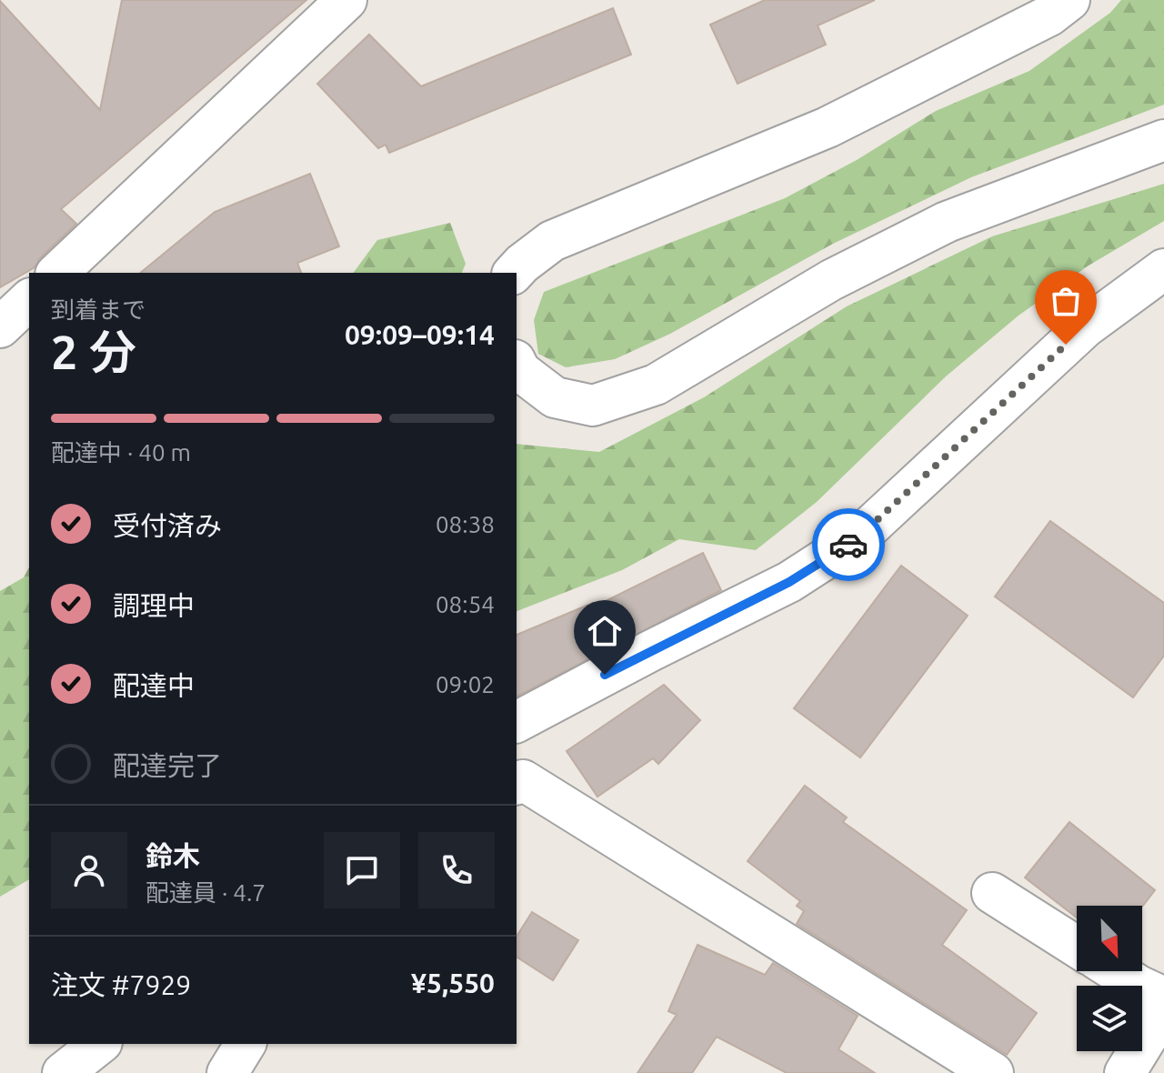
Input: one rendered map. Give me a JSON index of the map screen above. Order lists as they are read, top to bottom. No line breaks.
{"north":"bottom right","page":{"heading":["2 分","到着まで","09:09–09:14"],"panel":["鈴木","配達員 · 4.7","注文 #7929","¥5,550"],"bar":"配達中 · 40 m","list":[["受付済み","08:38"],["調理中","08:54"],["配達中","09:02"],"配達完了"]}}
